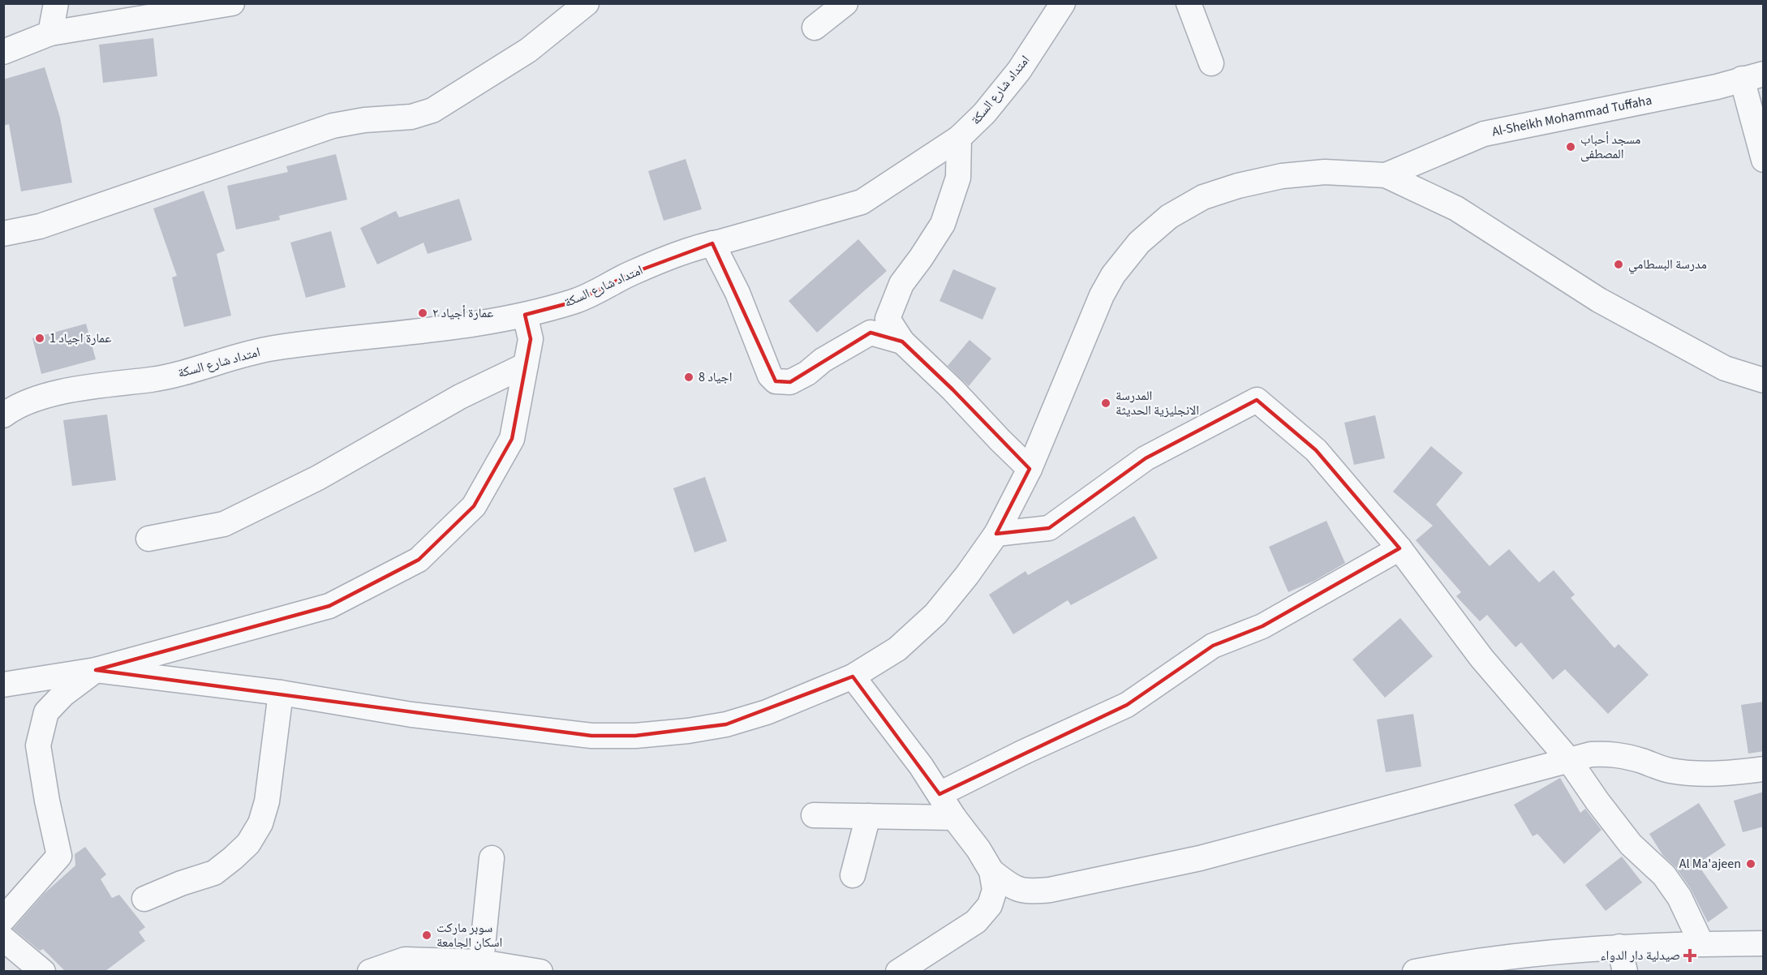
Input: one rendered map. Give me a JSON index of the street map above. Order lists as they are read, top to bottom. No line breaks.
{"streets":{"street":["امتداد شارع السكة","Al-Sheikh Mohammad Tuffaha"]},"places":{"other":["مسجد أحباب المصطفى","مدرسة البسطامي","عمارة أجياد ٢","عمارة اجياد 1","اجياد 8","المدرسة الانجليزية الحديثة","Al Ma'ajeen","سوبر ماركت اسكان الجامعة"],"health":["صيدلية دار الدواء"]}}
